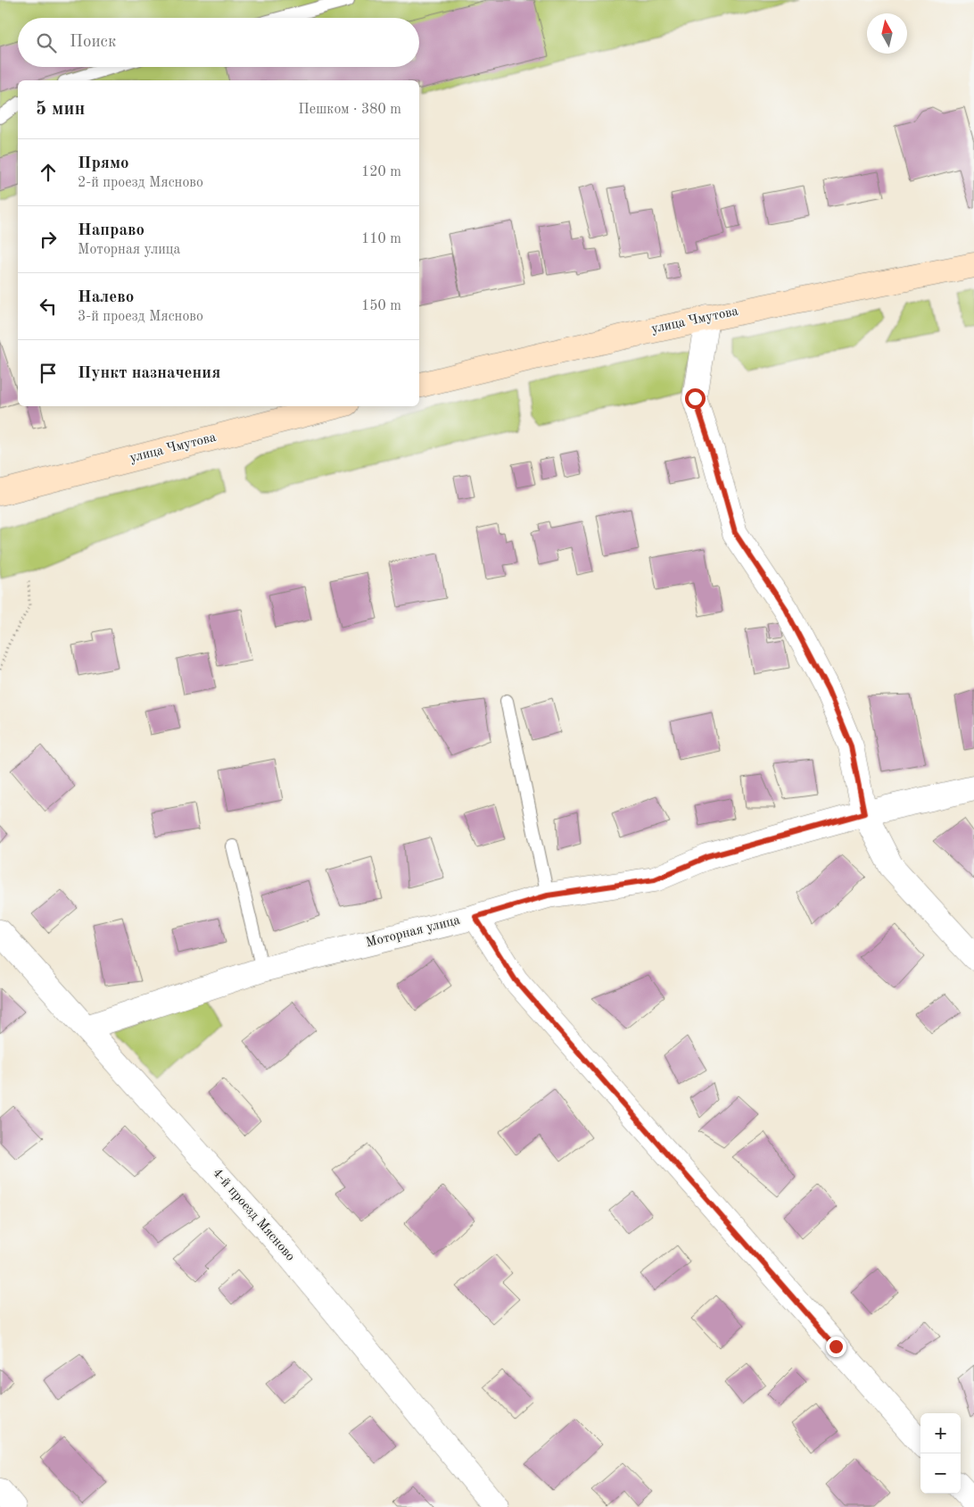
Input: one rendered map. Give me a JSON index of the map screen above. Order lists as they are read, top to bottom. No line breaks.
{"streets":{"main road":["улица Чмутова"],"street":["Моторная улица","4-й проезд Мясново"]},"crossings":[["Моторная улица","4-й проезд Мясново"]],"north":"top","page":{"search":"Поиск","heading":["5 мин","Пешком · 380 m"],"list":[["Прямо","2-й проезд Мясново","120 m"],["Направо","Моторная улица","110 m"],["Налево","3-й проезд Мясново","150 m"],"Пункт назначения"],"map_buttons":["+","−"]}}
